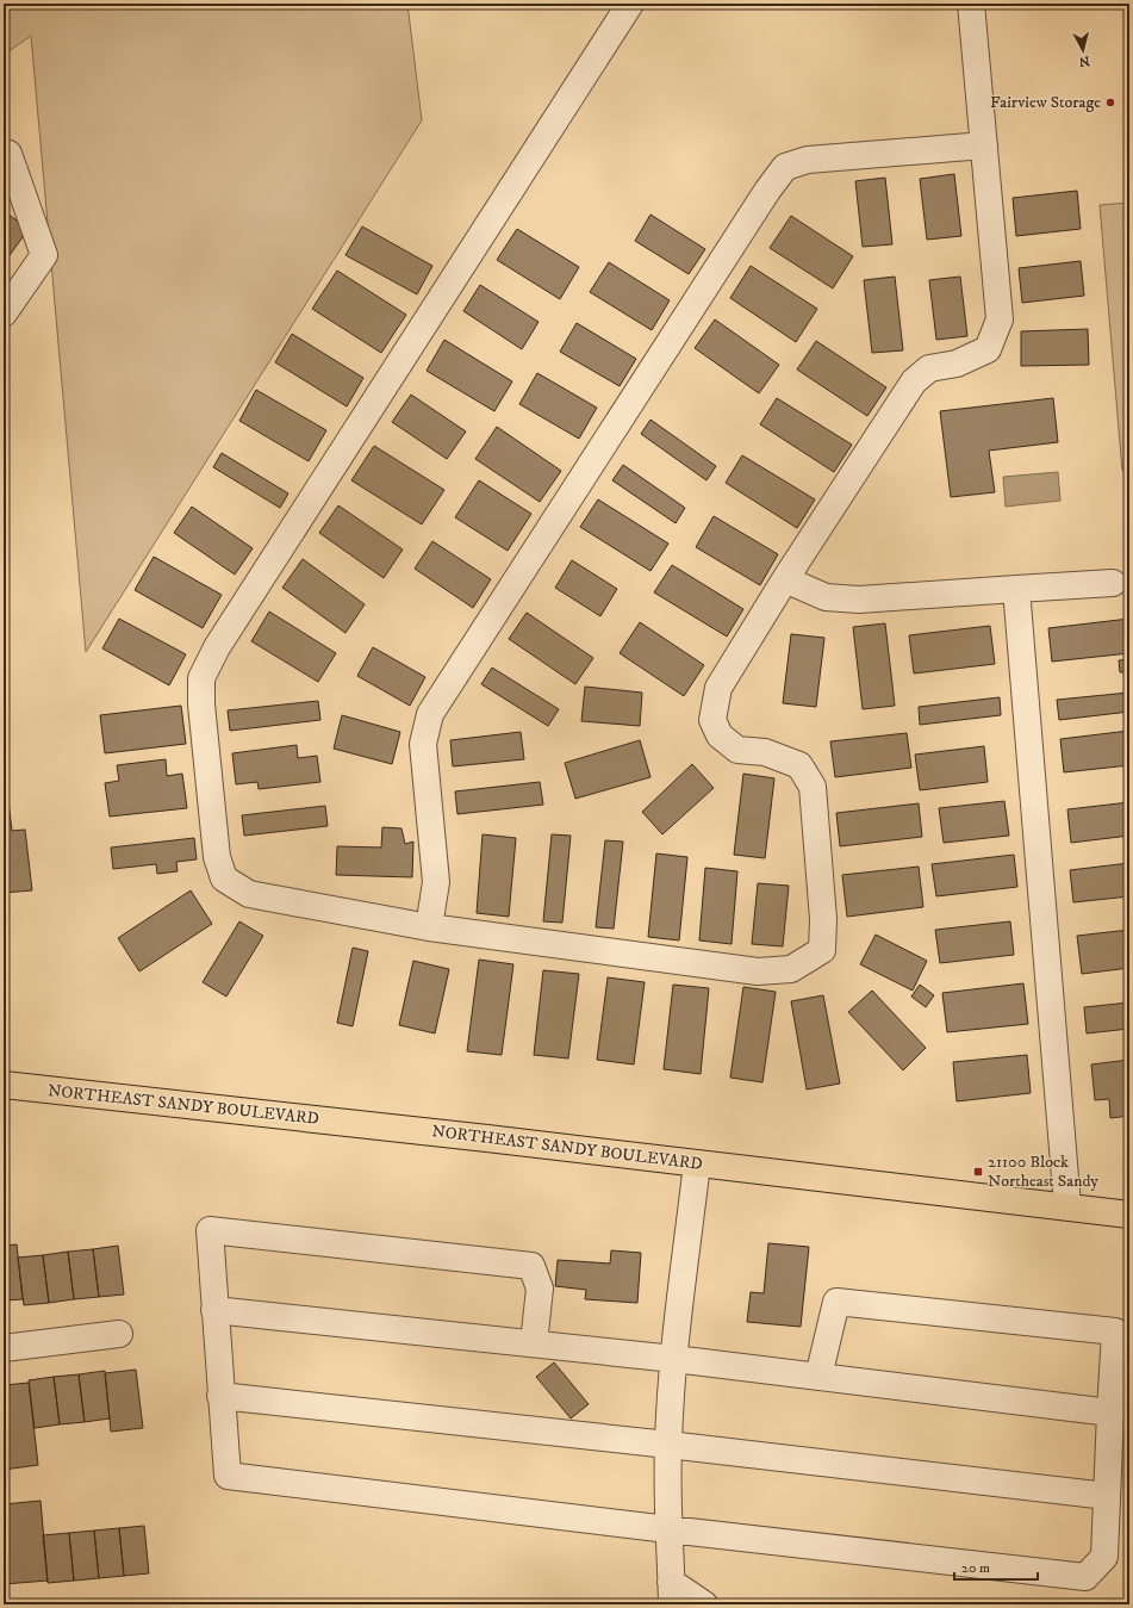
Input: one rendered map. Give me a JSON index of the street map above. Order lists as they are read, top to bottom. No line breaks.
{"streets":{"main road":["NORTHEAST SANDY BOULEVARD"]},"places":{"other":["Fairview Storage"],"transit":["21100 Block Northeast Sandy"]},"scale_bar":"20 m","north":"bottom"}
